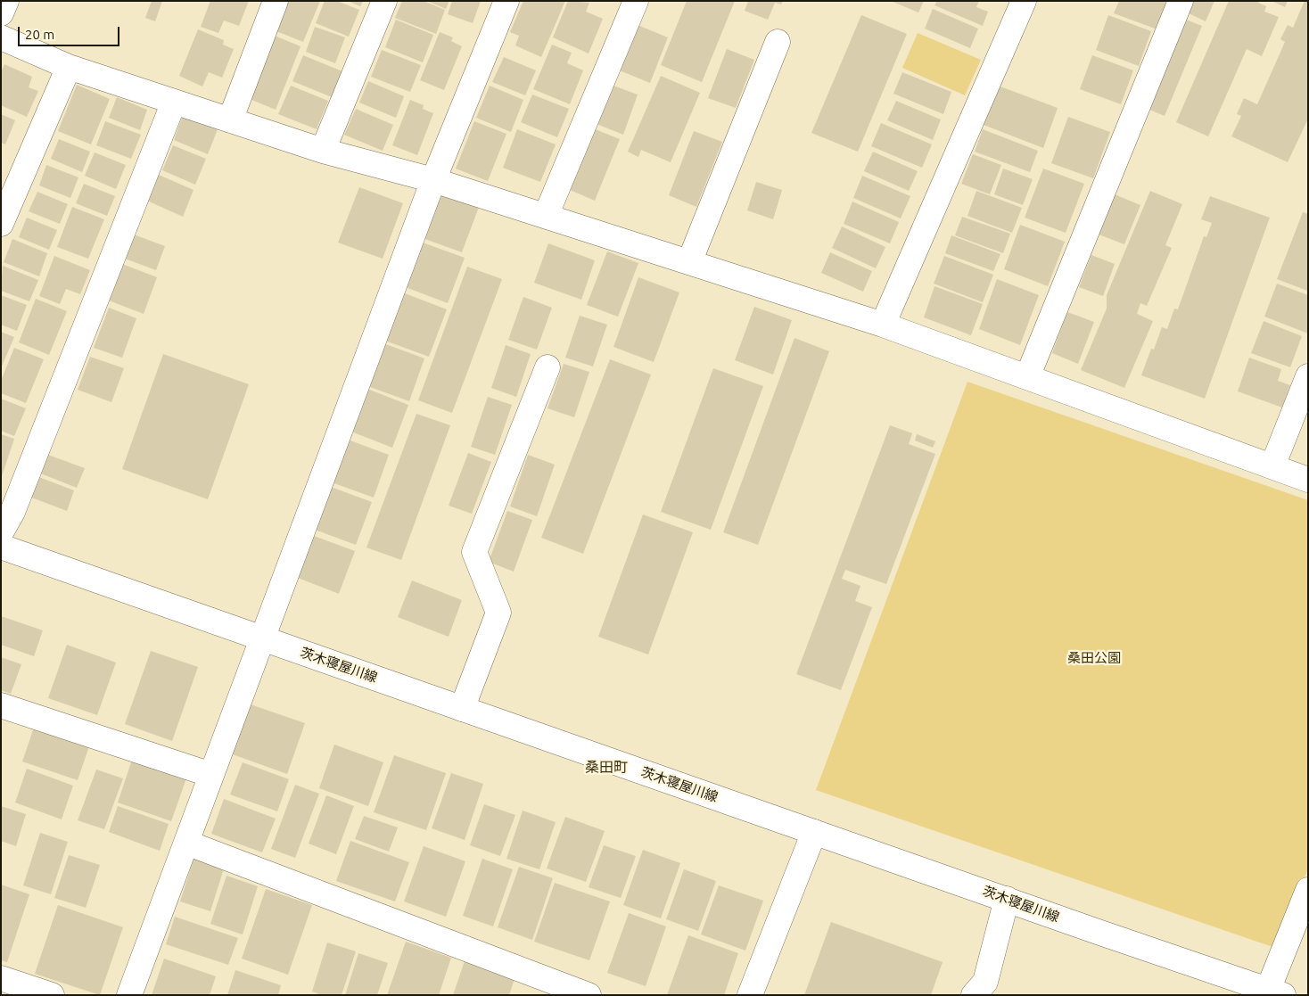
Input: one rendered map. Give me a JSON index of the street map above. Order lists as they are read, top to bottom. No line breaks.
{"streets":{"street":["茨木寝屋川線"]},"districts":["桑田町"],"parks":["桑田公園"],"scale_bar":"20 m"}
